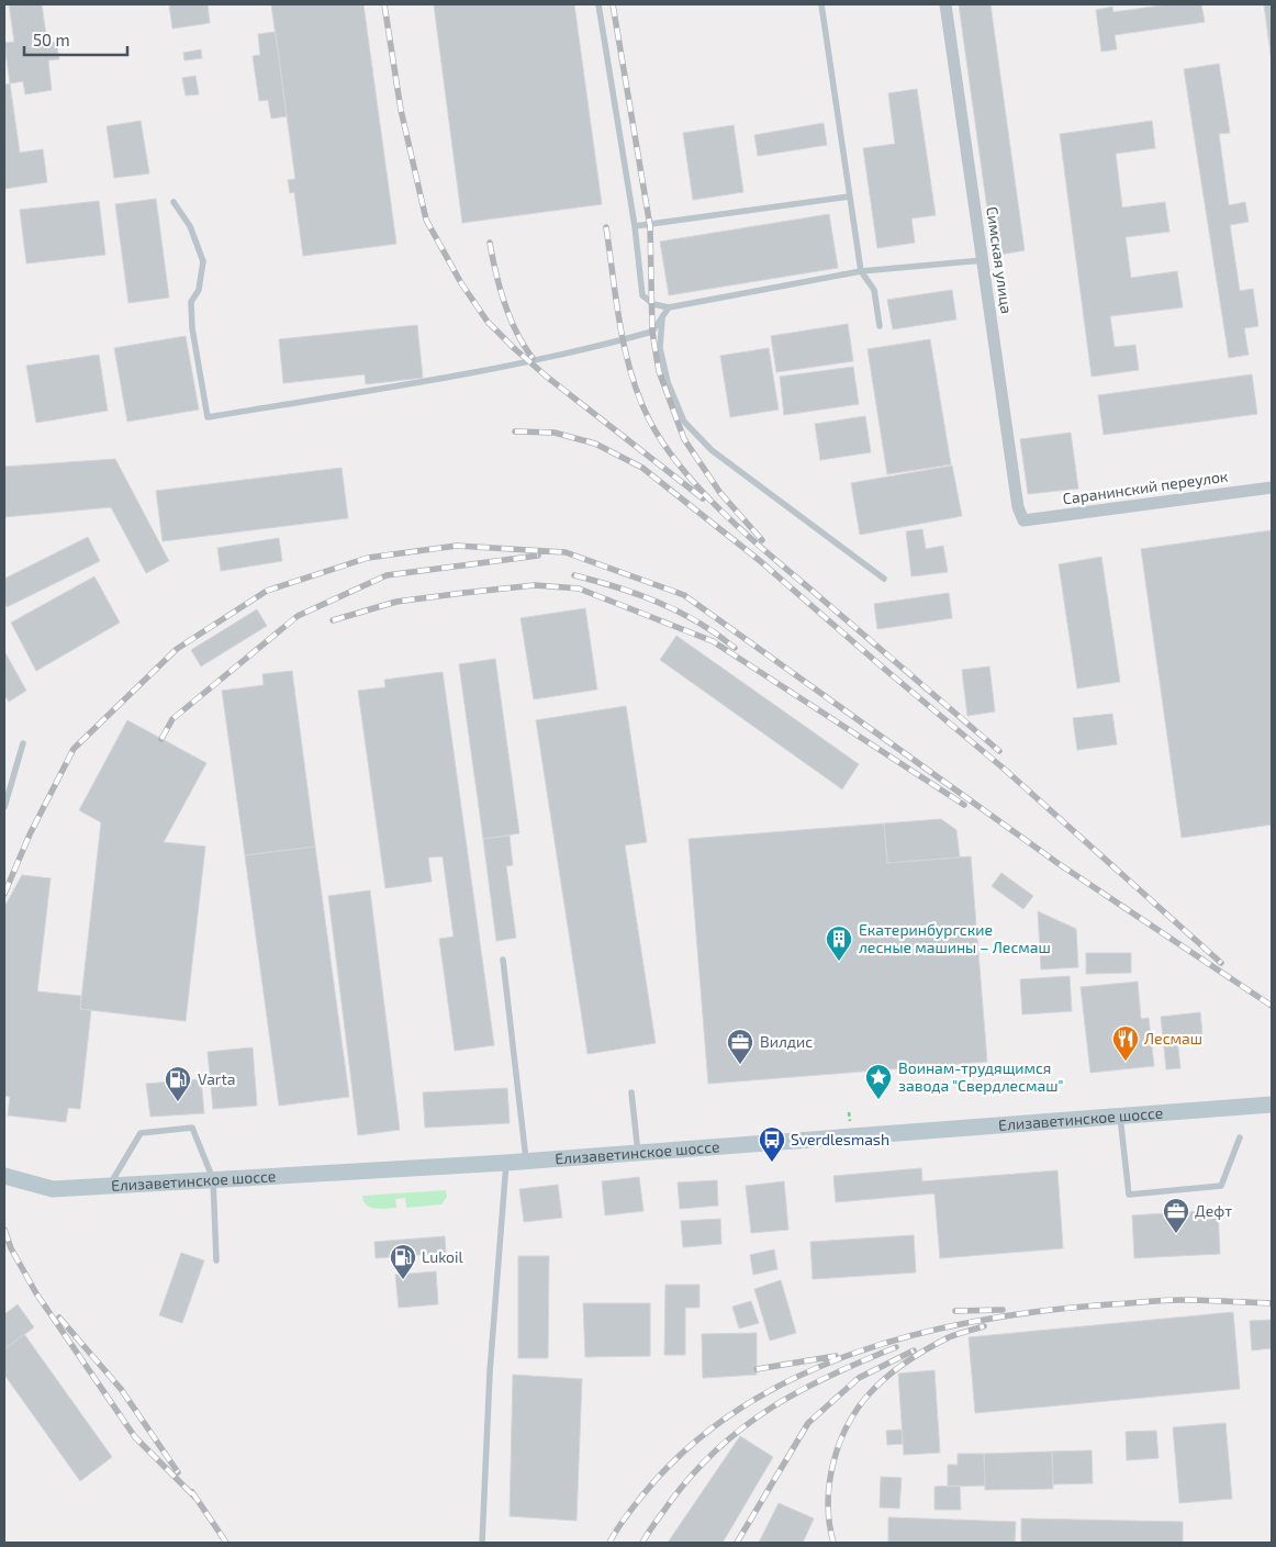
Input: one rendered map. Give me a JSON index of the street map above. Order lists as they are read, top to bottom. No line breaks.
{"streets":{"main road":["Елизаветинское шоссе"],"street":["Симская улица","Саранинский переулок"]},"crossings":[["Симская улица","Саранинский переулок"]],"places":{"building":["Екатеринбургские лесные машины – Лесмаш"],"restaurant":["Лесмаш"],"office":["Вилдис","Дефт"],"place":["Воинам-трудящимся завода \"Свердлесмаш\""],"fuel station":["Varta","Lukoil"],"bus stop":["Sverdlesmash"]},"scale_bar":"50 m"}
